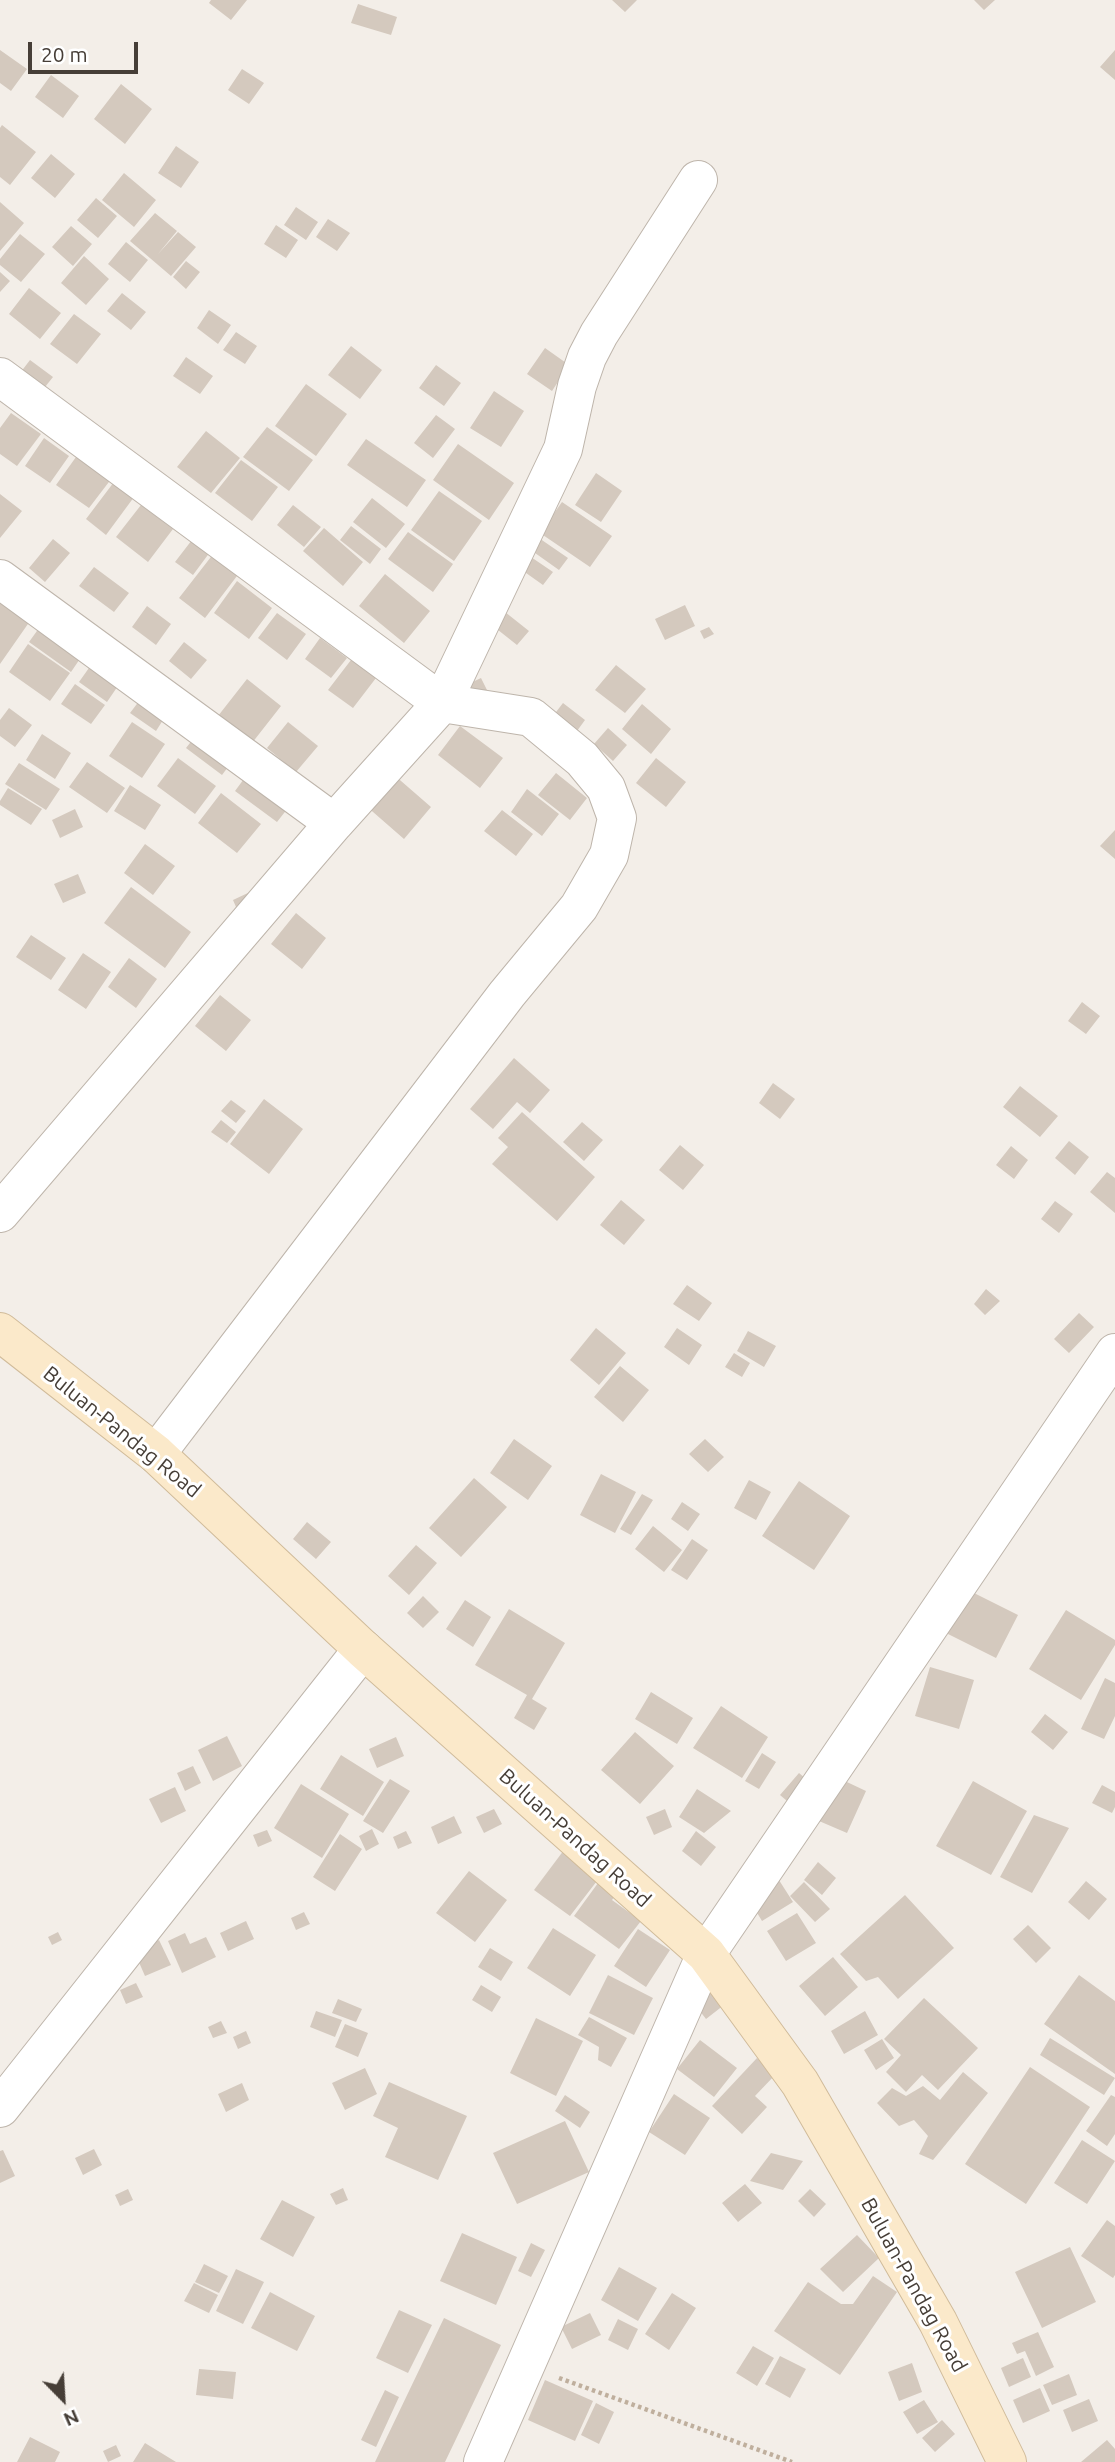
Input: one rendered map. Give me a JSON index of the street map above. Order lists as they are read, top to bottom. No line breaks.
{"streets":{"main road":["Buluan-Pandag Road"]},"scale_bar":"20 m","north":"bottom right"}
